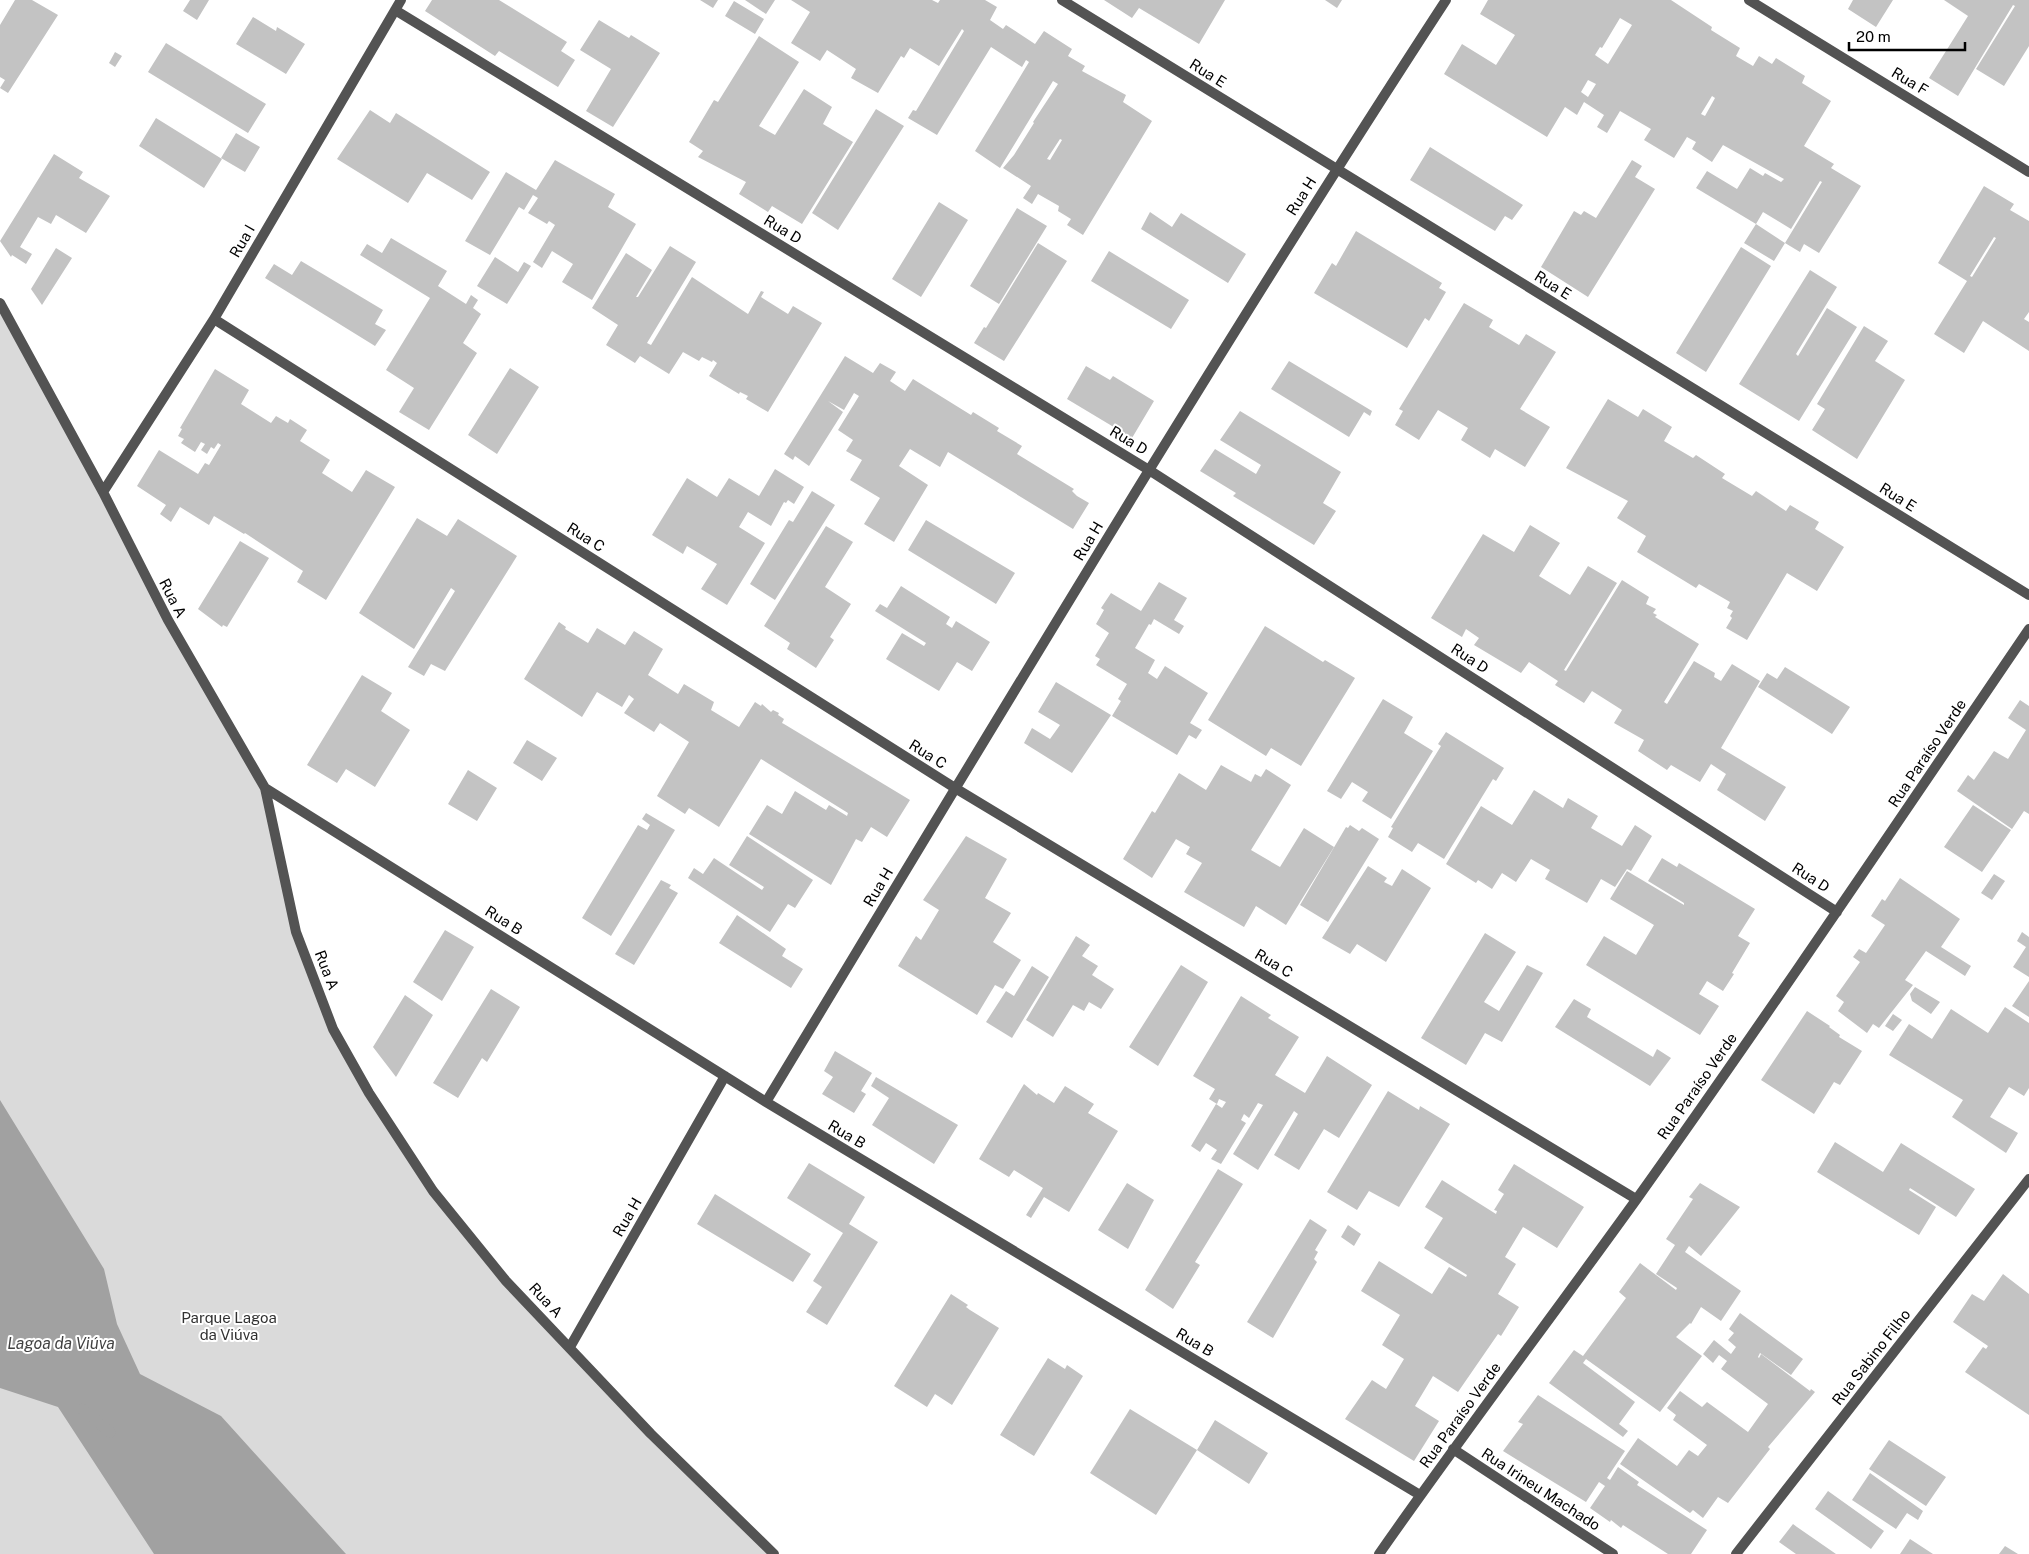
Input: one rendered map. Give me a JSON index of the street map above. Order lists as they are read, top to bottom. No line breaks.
{"streets":{"street":["Rua E","Rua F","Rua H","Rua D","Rua I","Rua C","Rua A","Rua Paraíso Verde","Rua B","Rua Sabino Filho","Rua Irineu Machado"]},"crossings":[["Rua E","Rua H"],["Rua H","Rua D"],["Rua H","Rua C"],["Rua H","Rua A"],["Rua H","Rua B"],["Rua D","Rua I"],["Rua D","Rua Paraíso Verde"],["Rua I","Rua C"],["Rua I","Rua A"],["Rua C","Rua Paraíso Verde"],["Rua A","Rua B"],["Rua Paraíso Verde","Rua B"],["Rua Paraíso Verde","Rua Irineu Machado"]],"water":["Lagoa da Viúva"],"parks":["Parque Lagoa da Viúva"],"scale_bar":"20 m"}
